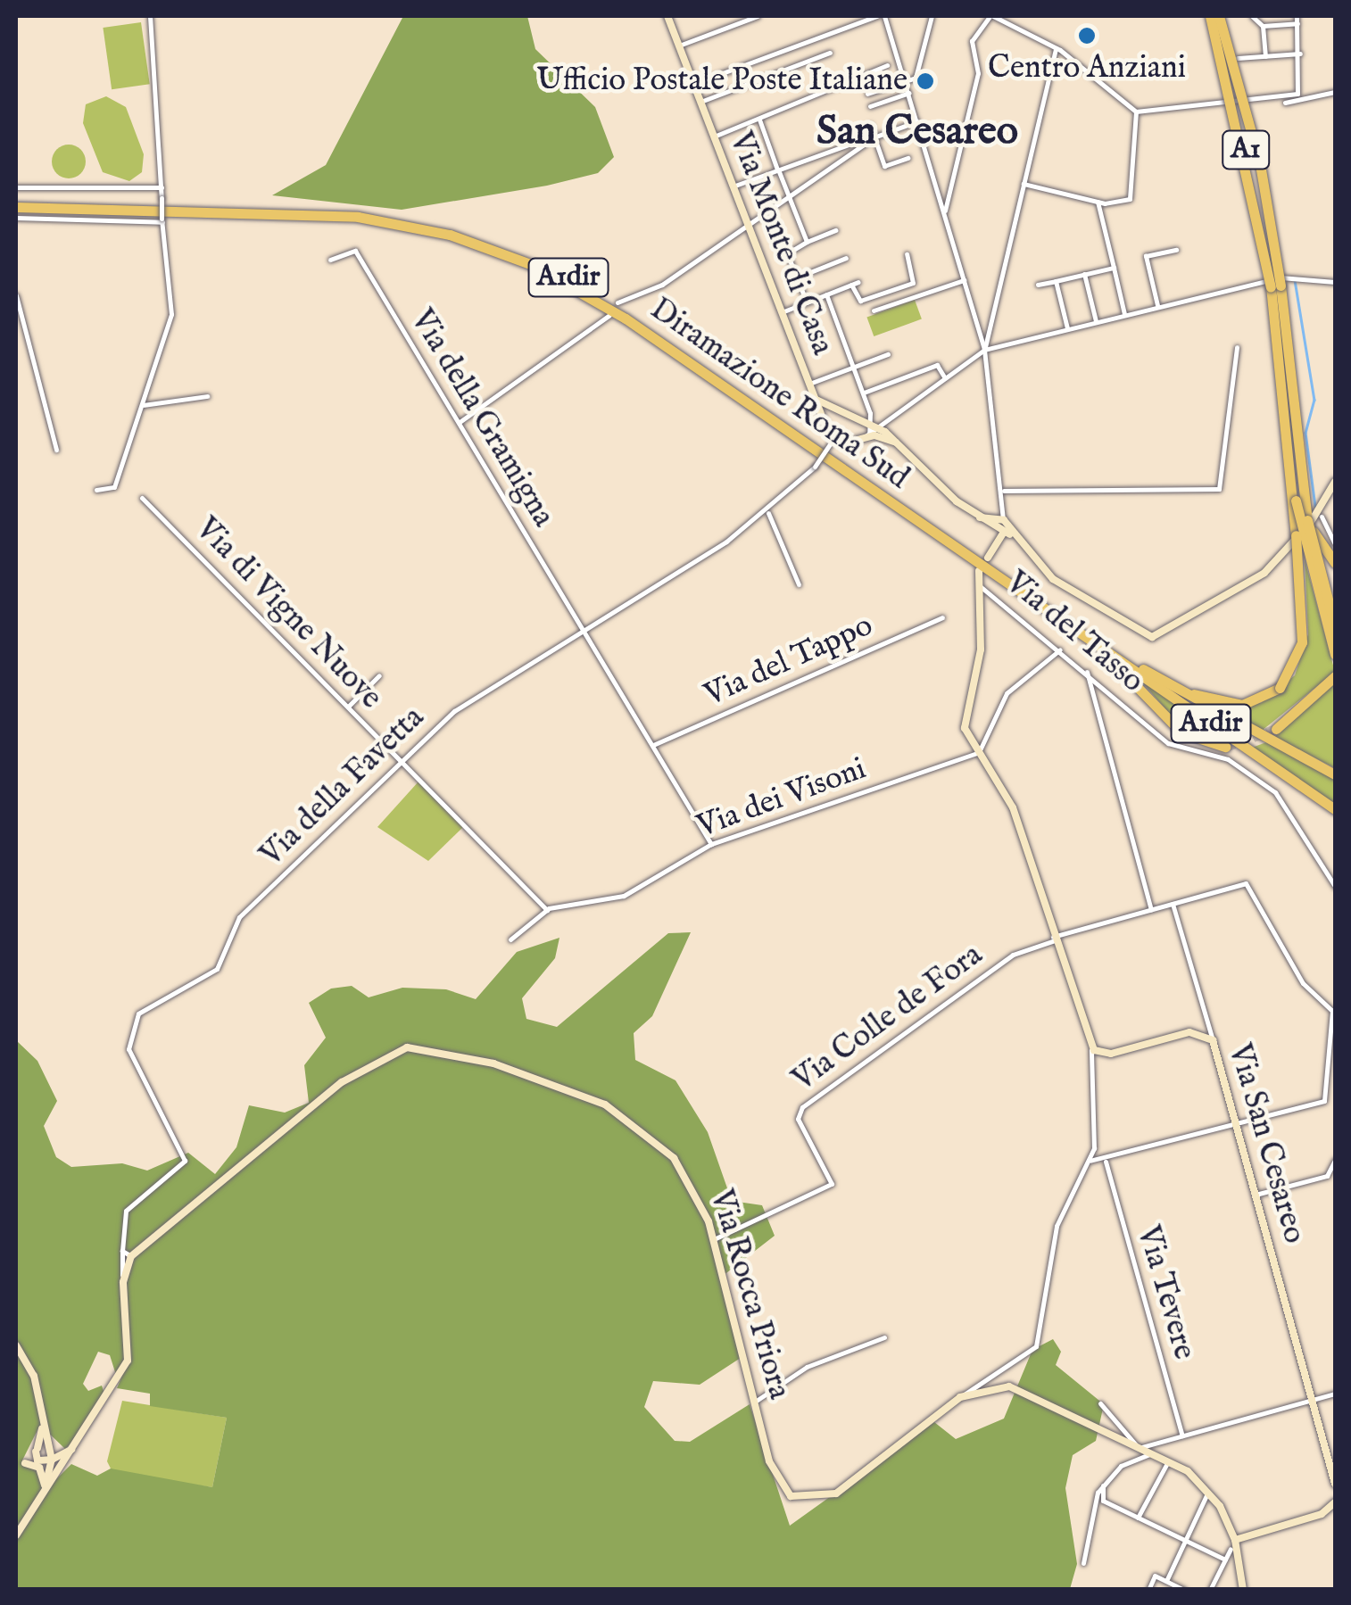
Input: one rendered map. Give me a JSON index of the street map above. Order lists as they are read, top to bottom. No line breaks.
{"streets":{"highway":["A1","A1dir","Diramazione Roma Sud"],"street":["Via Monte di Casa","Via della Gramigna","Via di Vigne Nuove","Via del Tasso","Via del Tappo","Via della Favetta","Via dei Visoni","Via Colle de Fora","Via San Cesareo","Via Tevere","Via Rocca Priora"]},"crossings":[["Via Monte di Casa","Via della Favetta"],["A1dir","Diramazione Roma Sud"],["Via della Gramigna","Via del Tappo"],["Via della Gramigna","Via della Favetta"],["Via della Gramigna","Via dei Visoni"],["Via di Vigne Nuove","Via della Favetta"],["Via di Vigne Nuove","Via dei Visoni"],["Via Colle de Fora","Via Rocca Priora"]],"districts":["San Cesareo"],"places":["Centro Anziani","Ufficio Postale Poste Italiane"]}
